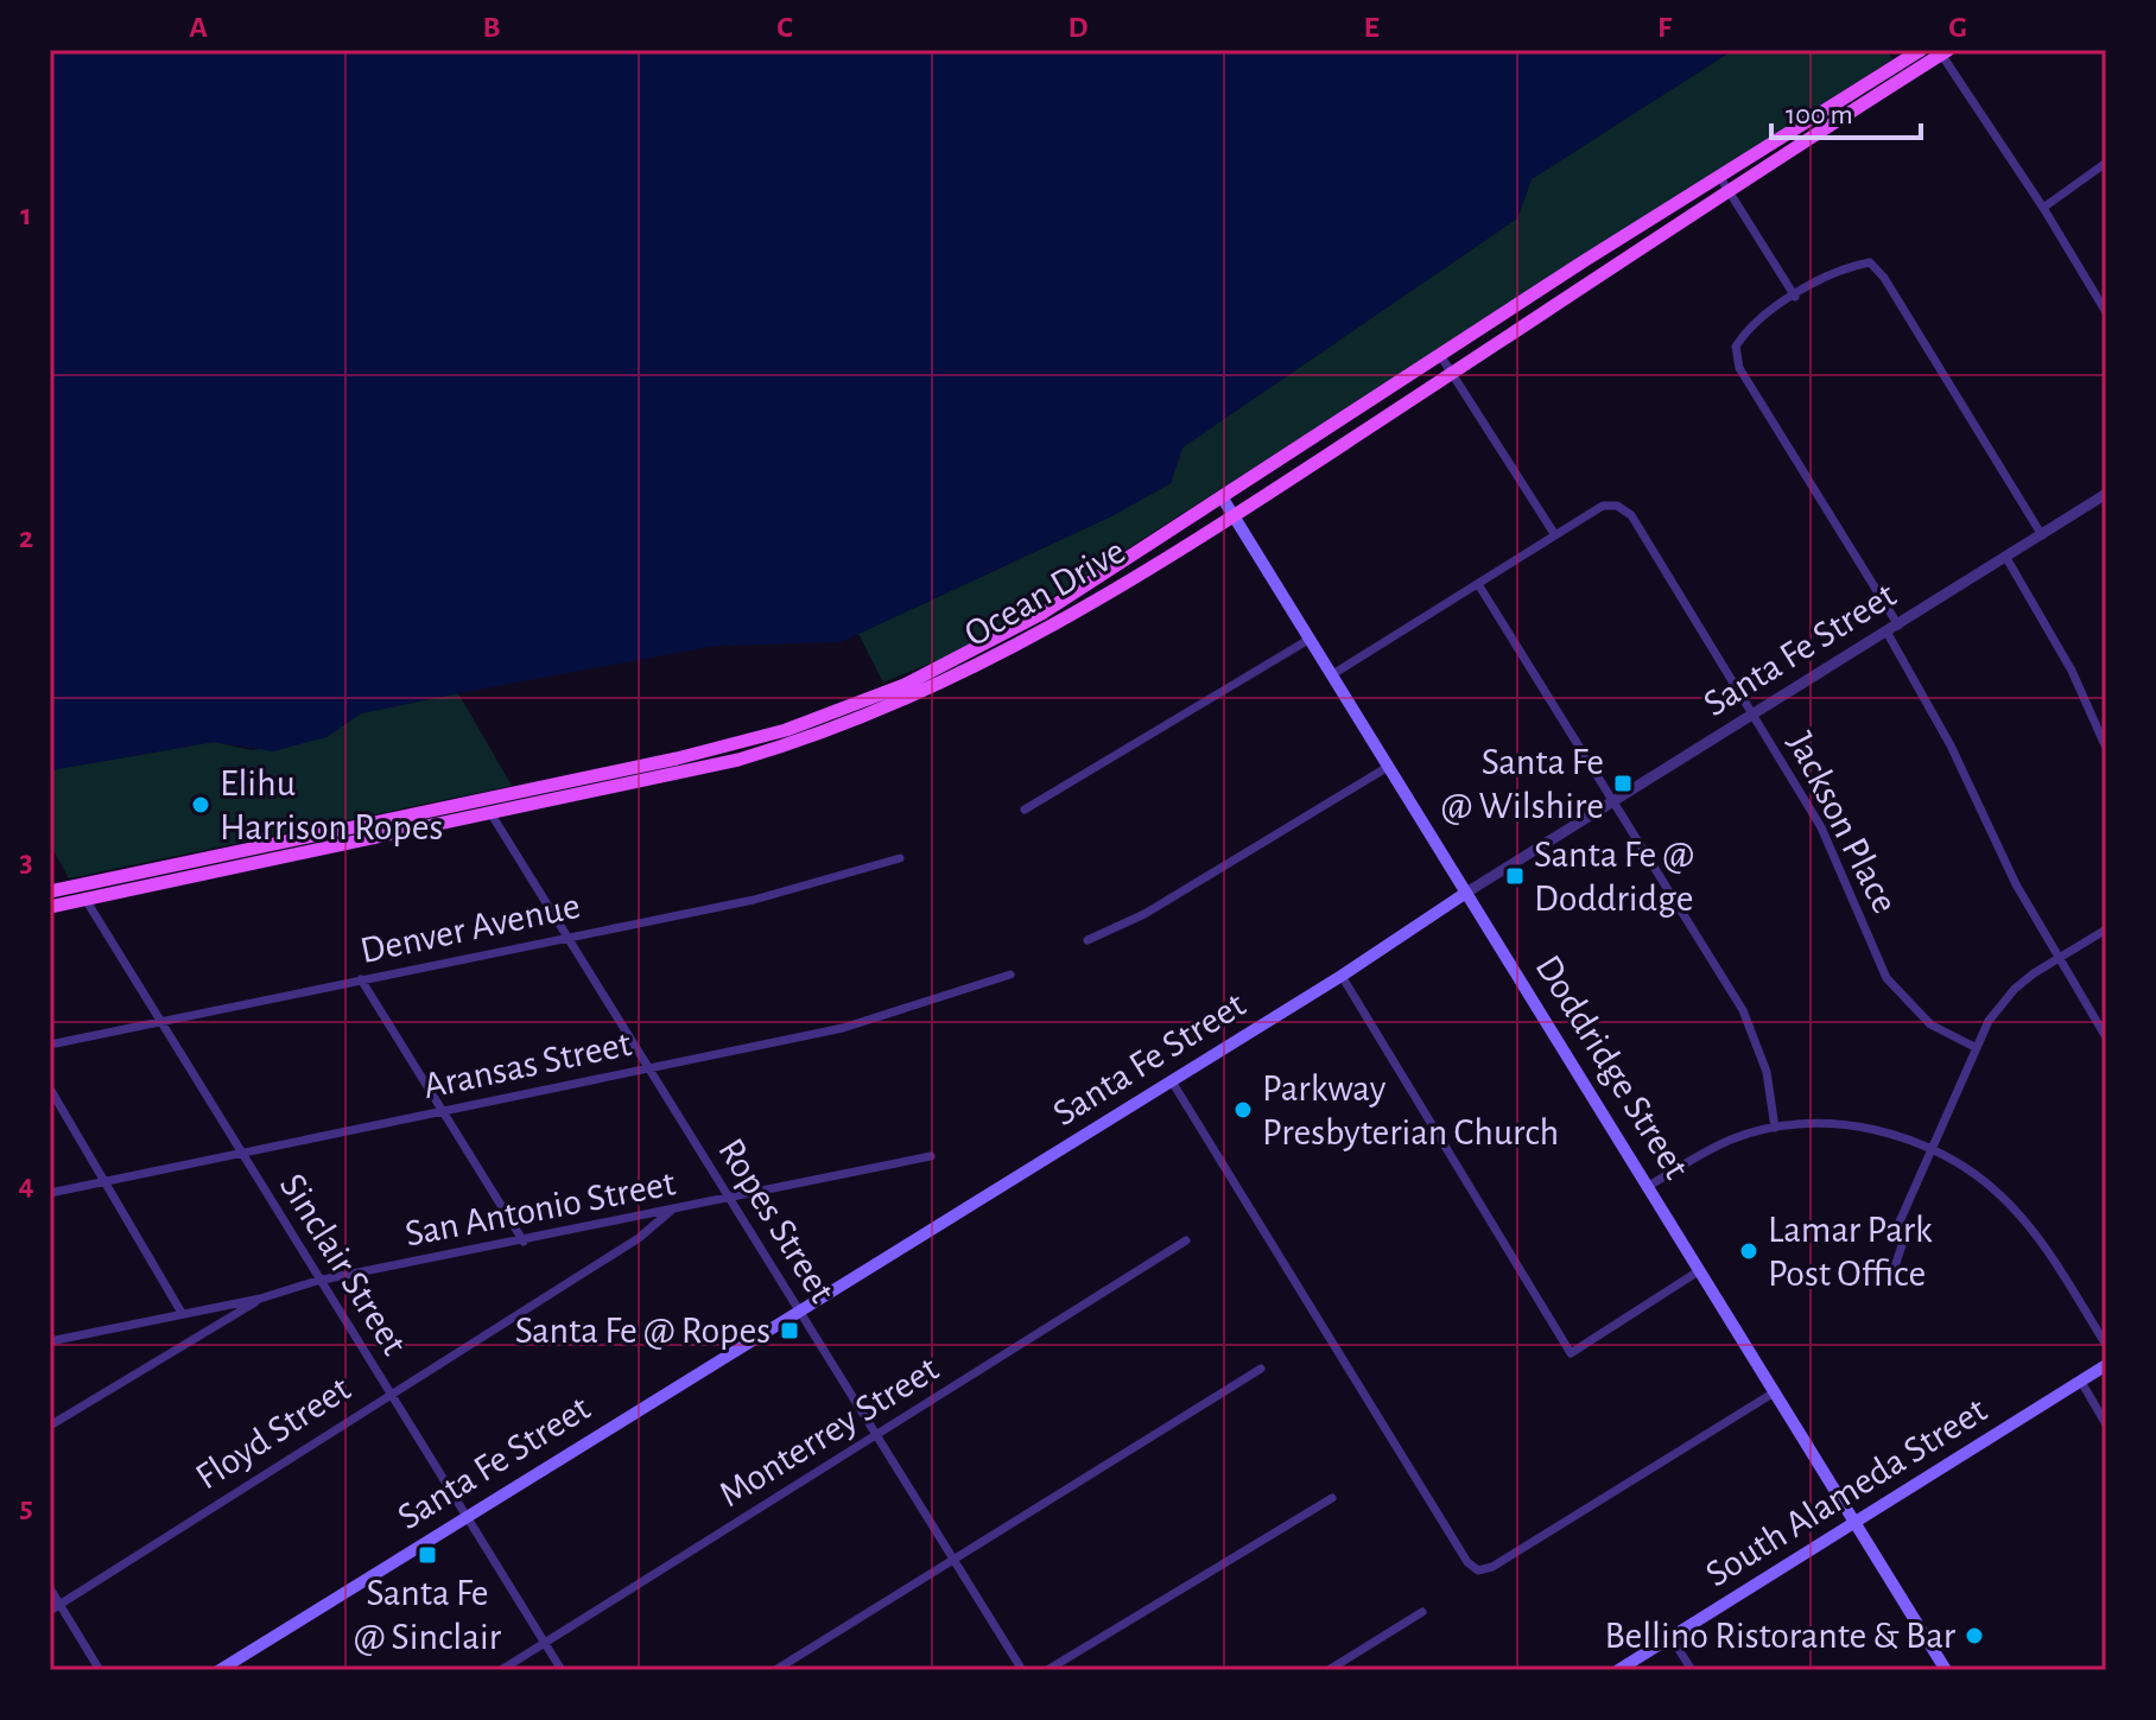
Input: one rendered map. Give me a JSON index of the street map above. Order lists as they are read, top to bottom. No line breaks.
{"streets":{"main road":["Ocean Drive","Santa Fe Street","Doddridge Street","South Alameda Street"],"street":["Jackson Place","Denver Avenue","Aransas Street","San Antonio Street","Ropes Street","Sinclair Street","Monterrey Street","Floyd Street"]},"crossings":[["Ocean Drive","Doddridge Street"],["Ocean Drive","Ropes Street"],["Ocean Drive","Sinclair Street"],["Santa Fe Street","Jackson Place"],["Santa Fe Street","Doddridge Street"],["Santa Fe Street","Ropes Street"],["Santa Fe Street","Sinclair Street"],["Denver Avenue","Ropes Street"],["Denver Avenue","Sinclair Street"],["Aransas Street","Ropes Street"],["Aransas Street","Sinclair Street"],["Doddridge Street","South Alameda Street"],["San Antonio Street","Ropes Street"],["San Antonio Street","Sinclair Street"],["San Antonio Street","Floyd Street"],["Ropes Street","Monterrey Street"],["Sinclair Street","Monterrey Street"],["Sinclair Street","Floyd Street"]],"places":{"transit":["Santa Fe @ Wilshire","Santa Fe @ Doddridge","Santa Fe @ Ropes","Santa Fe @ Sinclair"],"other":["Elihu Harrison Ropes","Parkway Presbyterian Church","Lamar Park Post Office","Bellino Ristorante & Bar"]},"scale_bar":"100 m","grid":{"columns":["A","B","C","D","E","F","G"],"rows":["1","2","3","4","5"]}}
